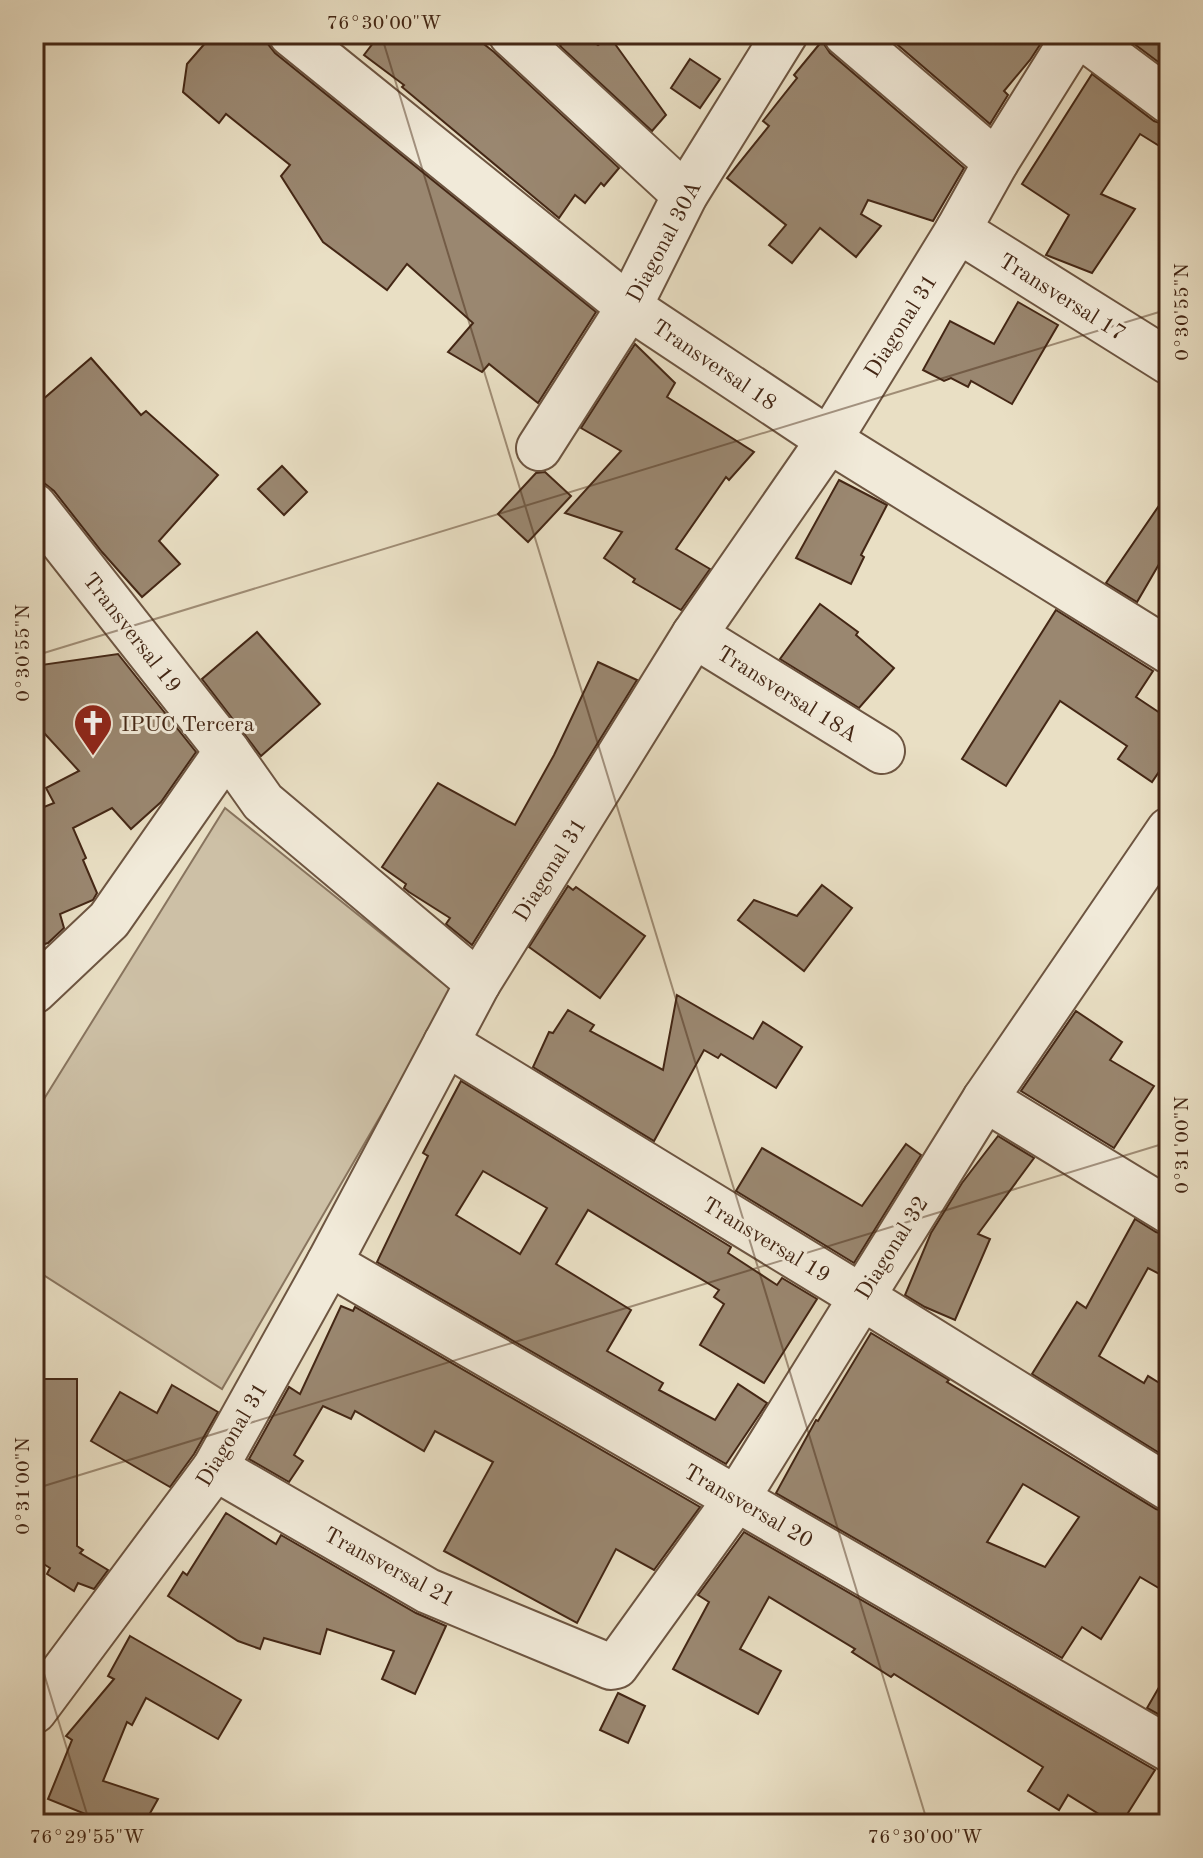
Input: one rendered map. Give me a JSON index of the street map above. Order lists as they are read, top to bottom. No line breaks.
{"streets":{"street":["Diagonal 30A","Transversal 17","Diagonal 31","Transversal 18","Transversal 19","Transversal 18A","Diagonal 32","Transversal 20","Transversal 21"]},"crossings":[["Diagonal 30A","Transversal 18"],["Transversal 17","Diagonal 31"],["Diagonal 31","Transversal 18"],["Diagonal 31","Transversal 19"],["Diagonal 31","Transversal 18A"],["Diagonal 31","Transversal 20"],["Diagonal 31","Transversal 21"],["Transversal 19","Diagonal 32"],["Diagonal 32","Transversal 20"],["Diagonal 32","Transversal 21"]],"places":{"church":["IPUC Tercera"]},"coordinates":["76°30'00\"W","0°30'55\"N","0°31'00\"N","76°29'55\"W"]}
